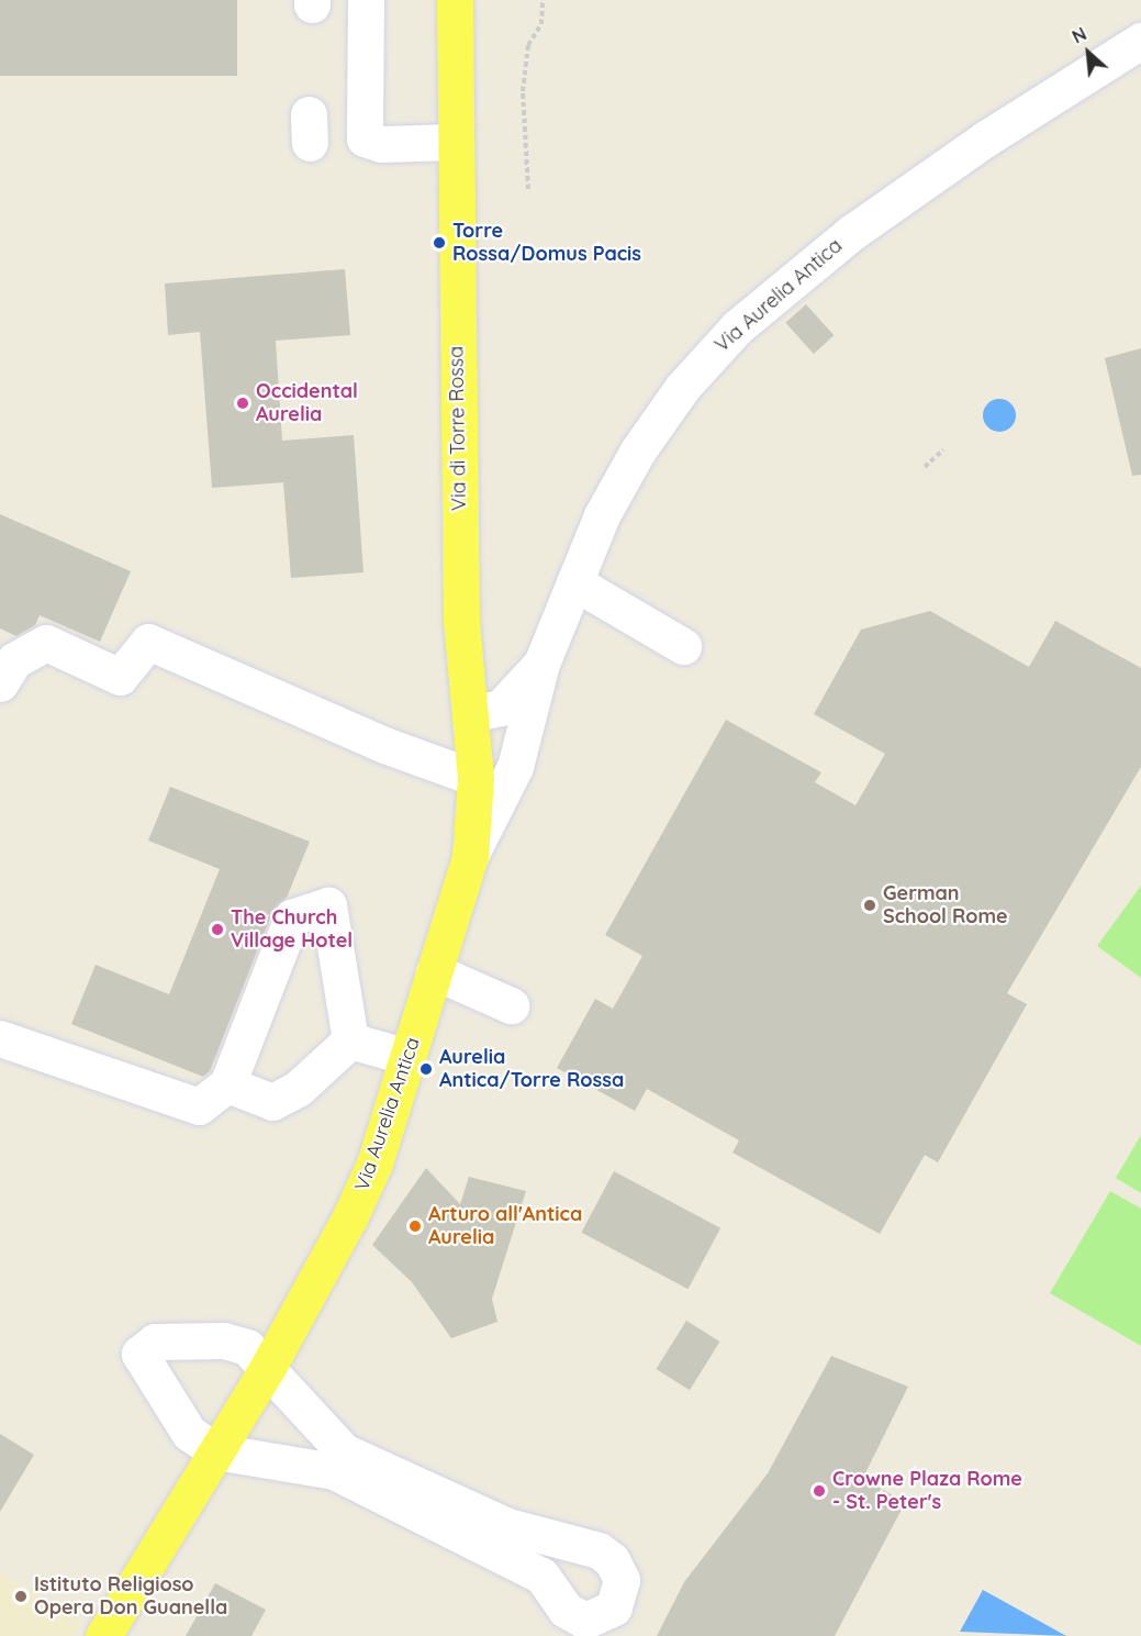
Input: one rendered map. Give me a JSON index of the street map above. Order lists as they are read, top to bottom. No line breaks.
{"streets":{"main road":["Via Aurelia Antica","Via di Torre Rossa"]},"crossings":[["Via Aurelia Antica","Via di Torre Rossa"]],"places":["Torre Rossa/Domus Pacis","Occidental Aurelia","German School Rome","The Church Village Hotel","Aurelia Antica/Torre Rossa","Arturo all'Antica Aurelia","Crowne Plaza Rome - St. Peter's","Istituto Religioso Opera Don Guanella"],"north":"top left"}
